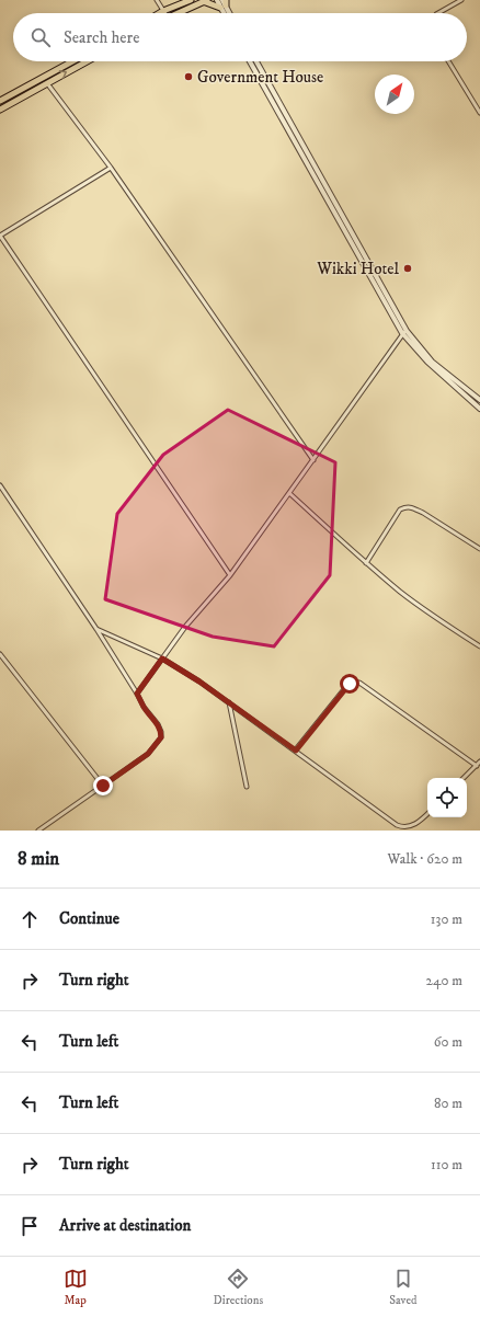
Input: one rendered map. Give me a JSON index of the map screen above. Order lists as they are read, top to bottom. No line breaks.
{"places":["Government House","Wikki Hotel"],"north":"top right","page":{"search":"Search here","heading":["8 min","Walk · 620 m"],"list":[["Continue","130 m"],["Turn right","240 m"],["Turn left","60 m"],["Turn left","80 m"],["Turn right","110 m"],"Arrive at destination"],"nav":["Map","Directions","Saved"]}}
